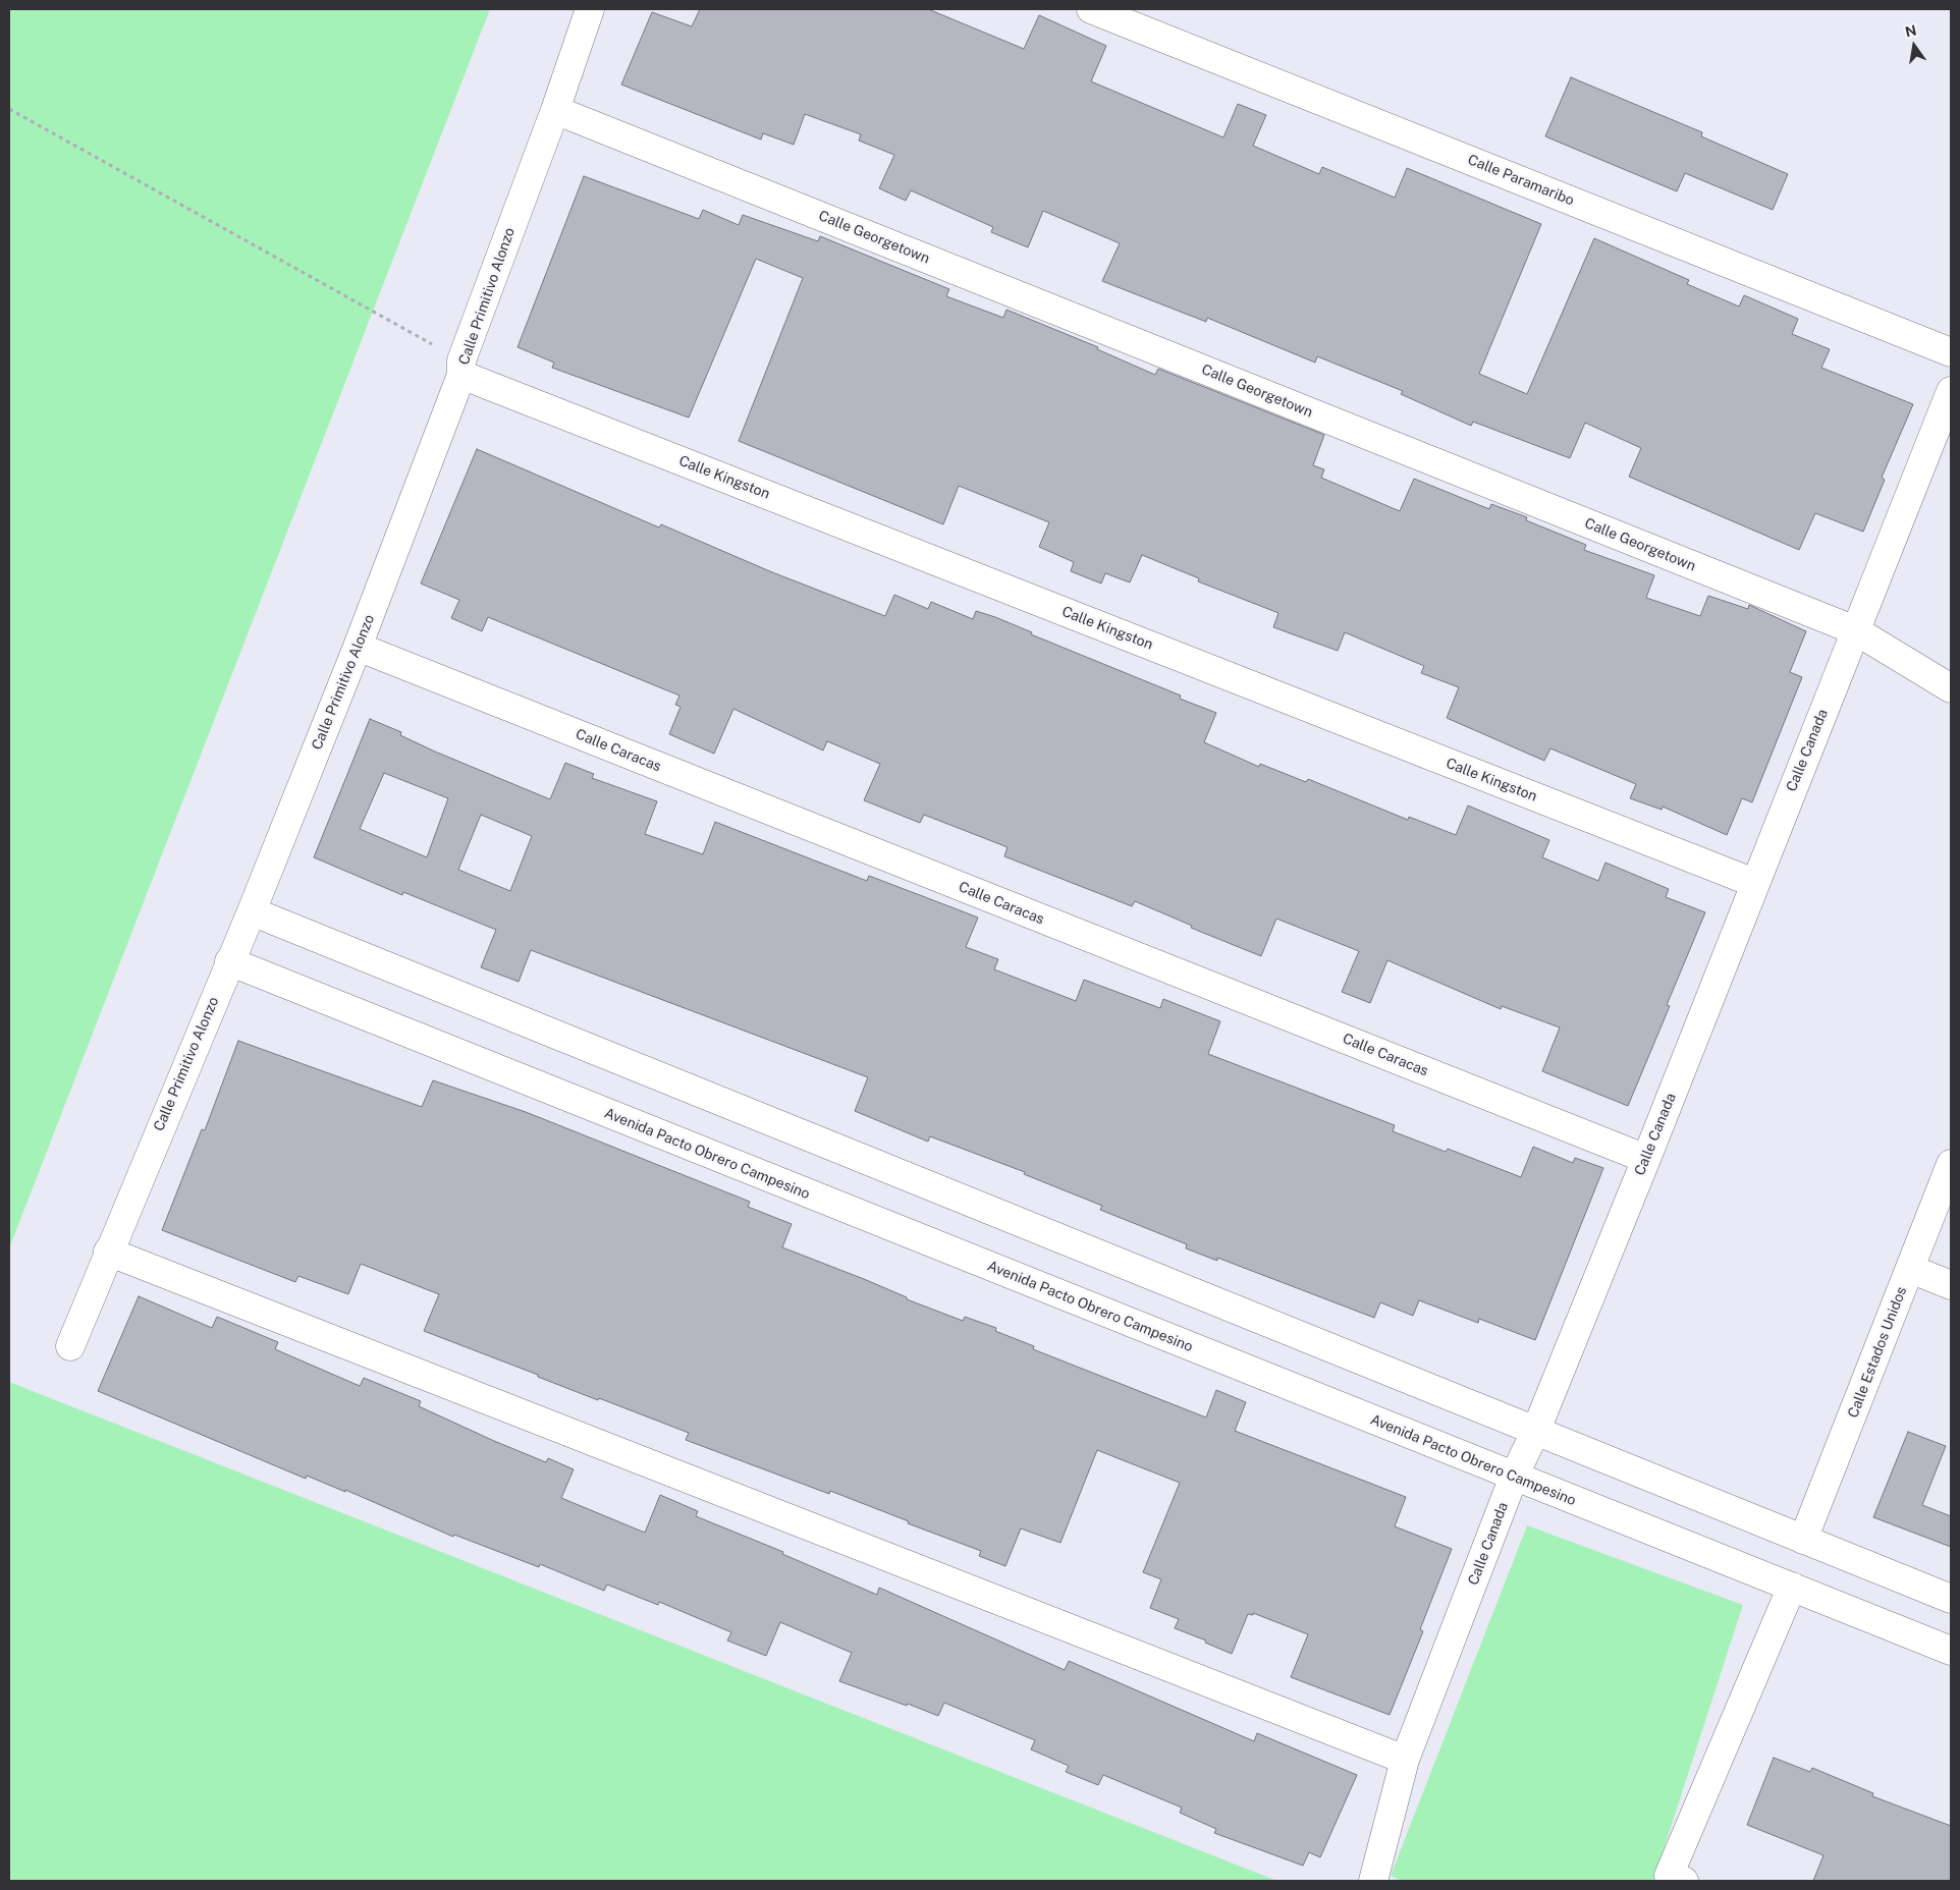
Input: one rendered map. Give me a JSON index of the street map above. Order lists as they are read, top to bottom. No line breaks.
{"streets":{"street":["Calle Paramaribo","Calle Georgetown","Calle Primitivo Alonzo","Calle Kingston","Calle Caracas","Calle Canada","Avenida Pacto Obrero Campesino","Calle Estados Unidos"]},"crossings":[["Calle Georgetown","Calle Primitivo Alonzo"],["Calle Georgetown","Calle Canada"],["Calle Primitivo Alonzo","Calle Kingston"],["Calle Primitivo Alonzo","Calle Caracas"],["Calle Primitivo Alonzo","Avenida Pacto Obrero Campesino"],["Calle Kingston","Calle Canada"],["Calle Caracas","Calle Canada"],["Calle Canada","Avenida Pacto Obrero Campesino"]],"north":"top"}
